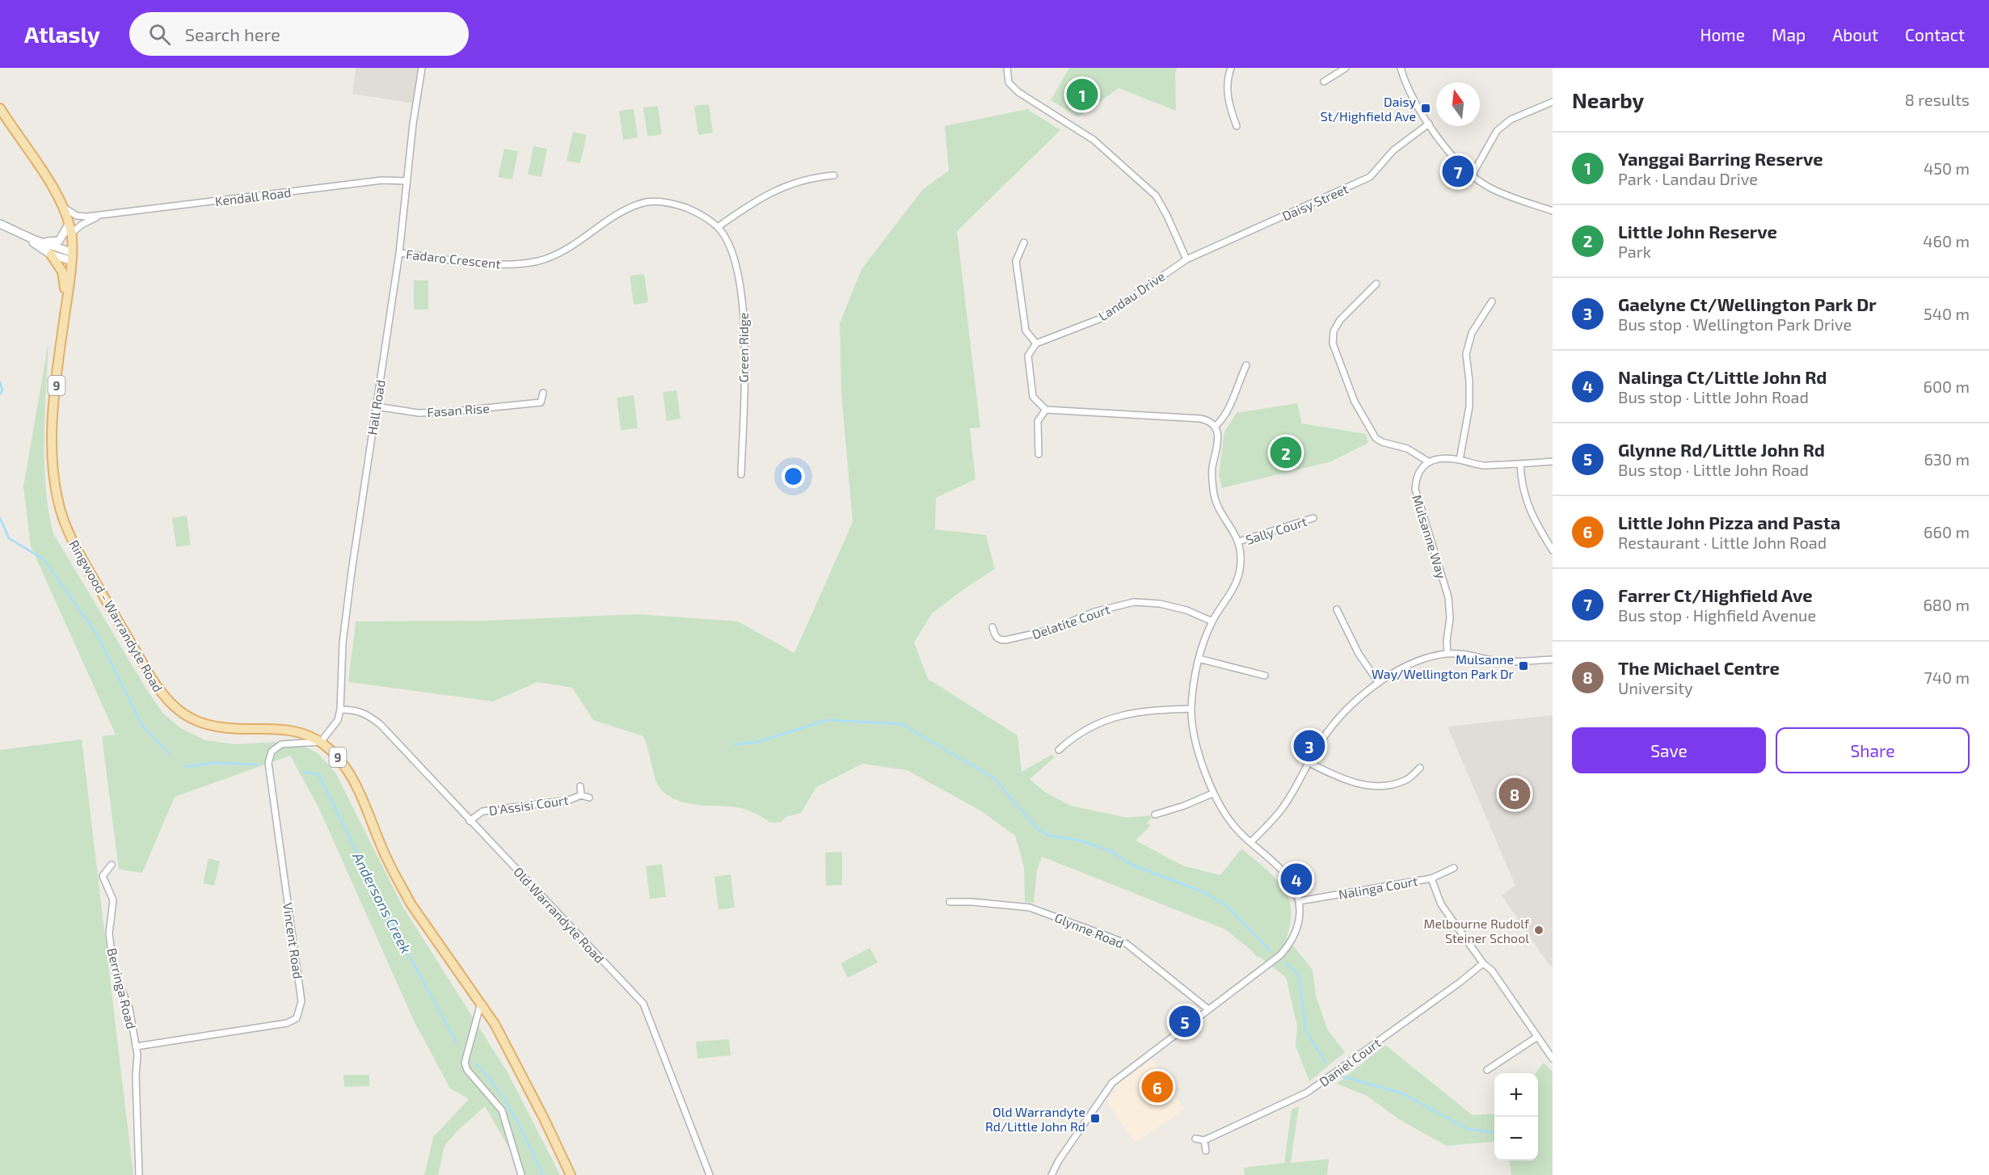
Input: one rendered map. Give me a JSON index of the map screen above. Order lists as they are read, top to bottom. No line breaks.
{"streets":{"main road":["9","Ringwood - Warrandyte Road"],"street":["Kendall Road","Daisy Street","Fadaro Crescent","Landau Drive","Green Ridge","Hall Road","Fasan Rise","Sally Court","Mulsanne Way","Delatite Court","D'Assisi Court","Nalinga Court","Old Warrandyte Road","Glynne Road","Vincent Road","Berringa Road","Daniel Court"]},"crossings":[["Kendall Road","Hall Road"],["Kendall Road","Ringwood - Warrandyte Road"],["Daisy Street","Landau Drive"],["Fadaro Crescent","Green Ridge"],["Fadaro Crescent","Hall Road"],["Hall Road","Fasan Rise"],["Hall Road","Ringwood - Warrandyte Road"],["Hall Road","Old Warrandyte Road"],["Hall Road","Vincent Road"],["Ringwood - Warrandyte Road","Vincent Road"],["D'Assisi Court","Old Warrandyte Road"],["Vincent Road","Berringa Road"]],"water":["Andersons Creek"],"places":{"transit":["Daisy St/Highfield Ave","Mulsanne Way/Wellington Park Dr","Old Warrandyte Rd/Little John Rd"],"other":["Melbourne Rudolf Steiner School"]},"north":"top","page":{"header":"Atlasly","search":"Search here","nav":["Home","Map","About","Contact"],"heading":["Nearby","8 results"],"pins":["1","7","2","3","8","4","5","6"],"list":[{"mark":"1","name":"Yanggai Barring Reserve","note":"Park · Landau Drive","value":"450 m"},{"mark":"2","name":"Little John Reserve","note":"Park","value":"460 m"},{"mark":"3","name":"Gaelyne Ct/Wellington Park Dr","note":"Bus stop · Wellington Park Drive","value":"540 m"},{"mark":"4","name":"Nalinga Ct/Little John Rd","note":"Bus stop · Little John Road","value":"600 m"},{"mark":"5","name":"Glynne Rd/Little John Rd","note":"Bus stop · Little John Road","value":"630 m"},{"mark":"6","name":"Little John Pizza and Pasta","note":"Restaurant · Little John Road","value":"660 m"},{"mark":"7","name":"Farrer Ct/Highfield Ave","note":"Bus stop · Highfield Avenue","value":"680 m"},{"mark":"8","name":"The Michael Centre","note":"University","value":"740 m"}],"buttons":["Save","Share"],"map_buttons":["+","−"]}}
